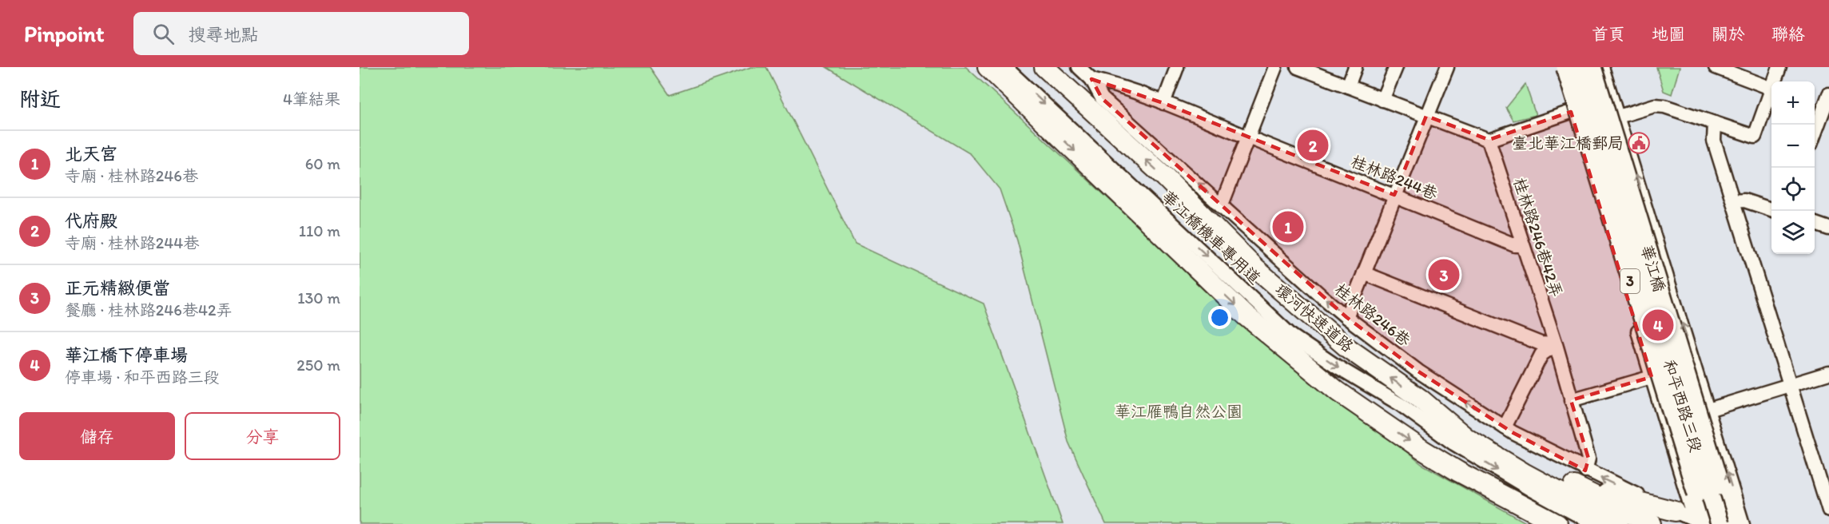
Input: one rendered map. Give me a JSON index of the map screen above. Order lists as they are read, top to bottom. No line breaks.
{"streets":{"highway":["環河快速道路"],"main road":["華江橋","3","和平西路三段"],"street":["桂林路244巷","華江橋機車專用道","桂林路246巷42弄","桂林路246巷"]},"crossings":[["桂林路244巷","桂林路246巷42弄"],["桂林路244巷","桂林路246巷"],["桂林路246巷42弄","桂林路246巷"],["華江橋","桂林路246巷"],["華江橋","和平西路三段"],["桂林路246巷","和平西路三段"]],"one_way":["華江橋機車專用道"],"parks":["華江雁鴨自然公園"],"places":{"public building":["臺北華江橋郵局"]},"page":{"header":"Pinpoint","search":"搜尋地點","nav":["首頁","地圖","關於","聯絡"],"heading":["附近","4筆結果"],"map_buttons":["+","−"],"pins":["2","1","3","4"],"list":[{"mark":"1","name":"北天宮","note":"寺廟 · 桂林路246巷","value":"60 m"},{"mark":"2","name":"代府殿","note":"寺廟 · 桂林路244巷","value":"110 m"},{"mark":"3","name":"正元精緻便當","note":"餐廳 · 桂林路246巷42弄","value":"130 m"},{"mark":"4","name":"華江橋下停車場","note":"停車場 · 和平西路三段","value":"250 m"}],"buttons":["儲存","分享"]}}
